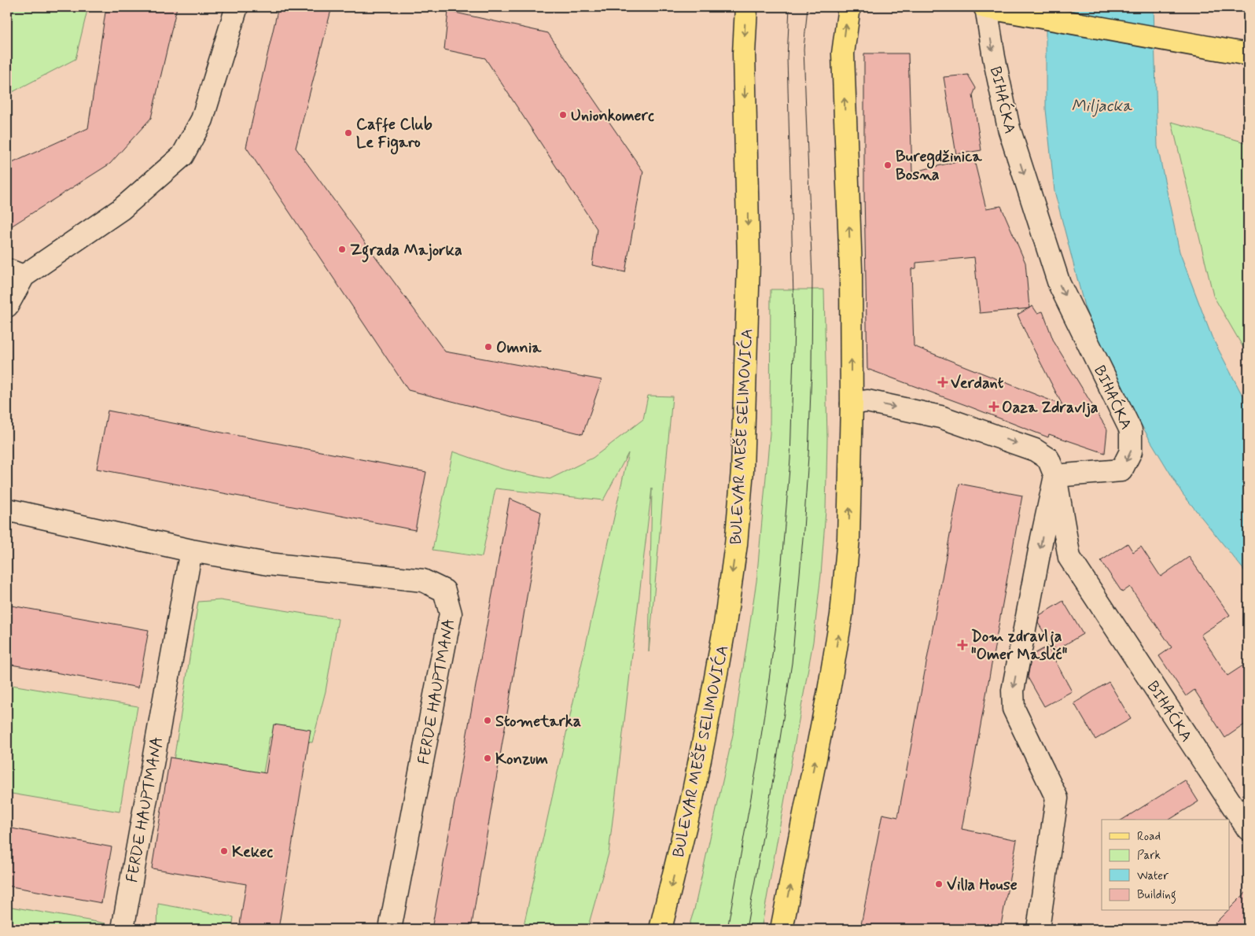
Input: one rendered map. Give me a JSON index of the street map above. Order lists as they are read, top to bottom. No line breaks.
{"streets":{"main road":["BULEVAR MEŠE SELIMOVIĆA"],"street":["BIHAĆKA","FERDE HAUPTMANA"]},"water":["Miljacka"],"places":{"other":["Unionkomerc","Caffe Club Le Figaro","Buregdžinica Bosna","Zgrada Majorka","Omnia","Stometarka","Konzum","Kekec","Villa House"],"health":["Verdant","Oaza Zdravlja","Dom zdravlja \"Omer Maslić\""]},"legend":["Road","Park","Water","Building"]}
